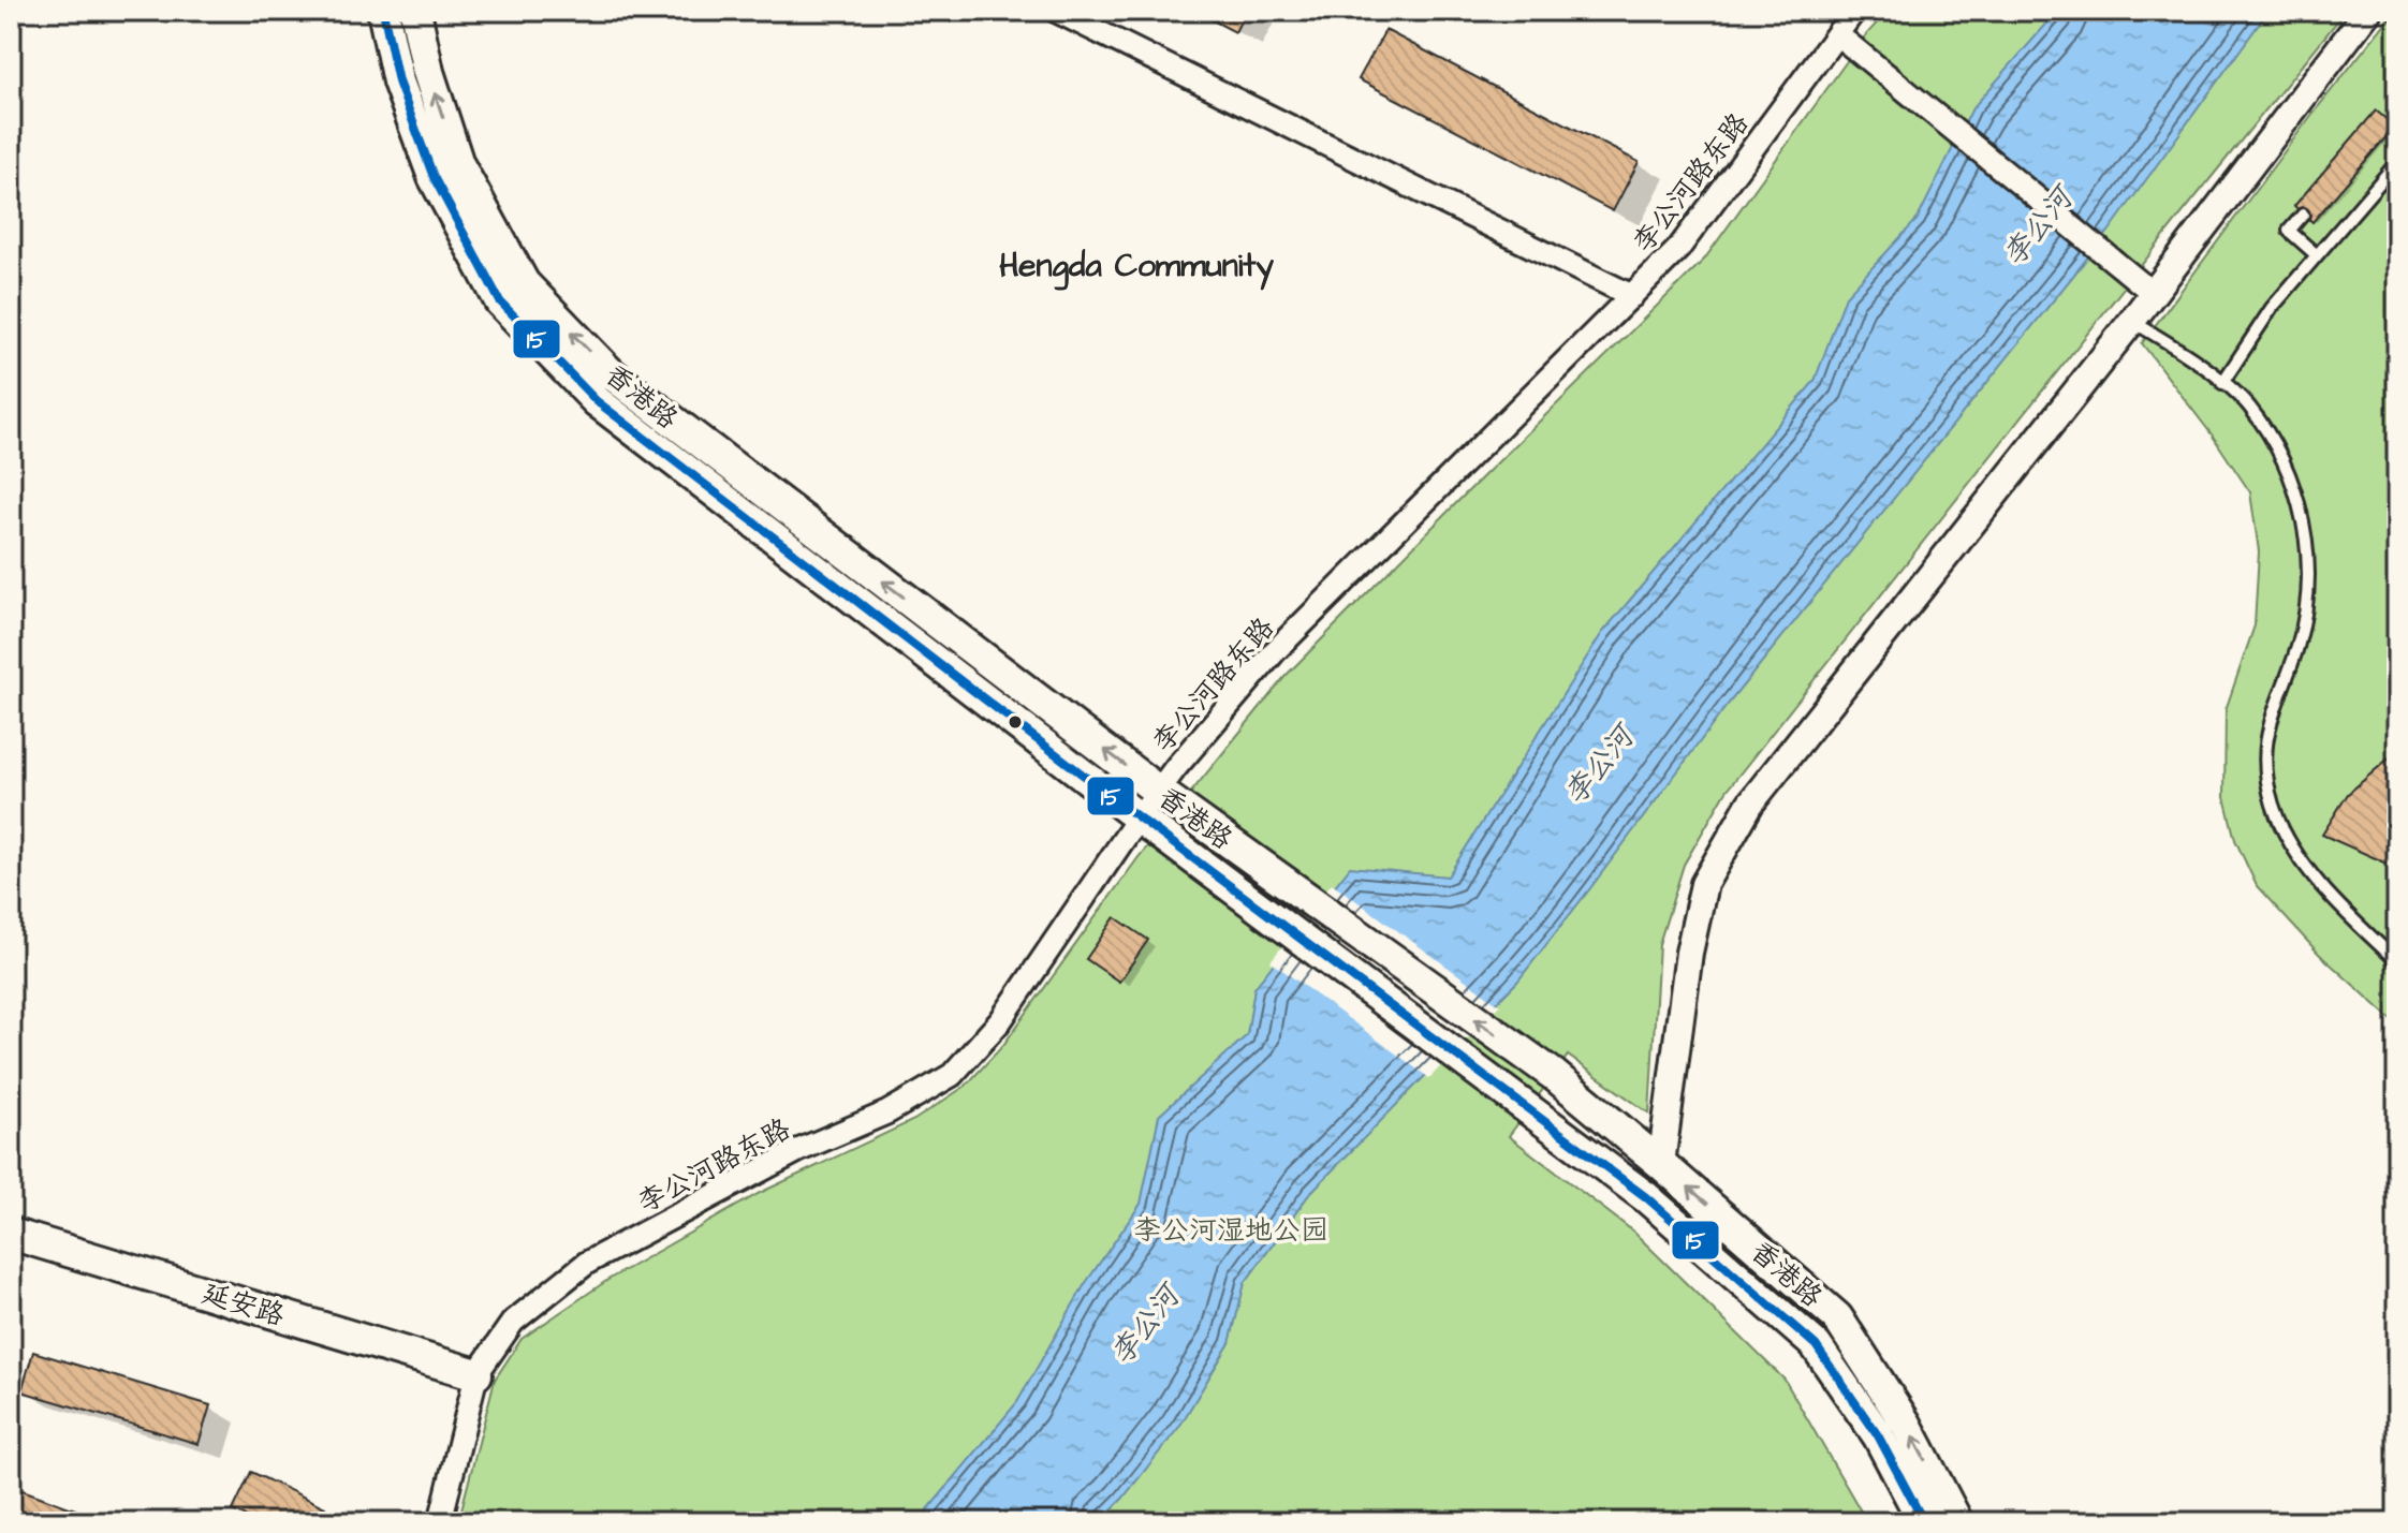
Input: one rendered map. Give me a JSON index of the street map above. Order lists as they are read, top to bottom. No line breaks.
{"streets":{"main road":["香港路","延安路"],"street":["李公河路东路"]},"crossings":[["李公河路东路","香港路"],["李公河路东路","延安路"]],"districts":["Hengda Community"],"water":["李公河"],"parks":["李公河湿地公园"],"lines":["transit line 15"]}
